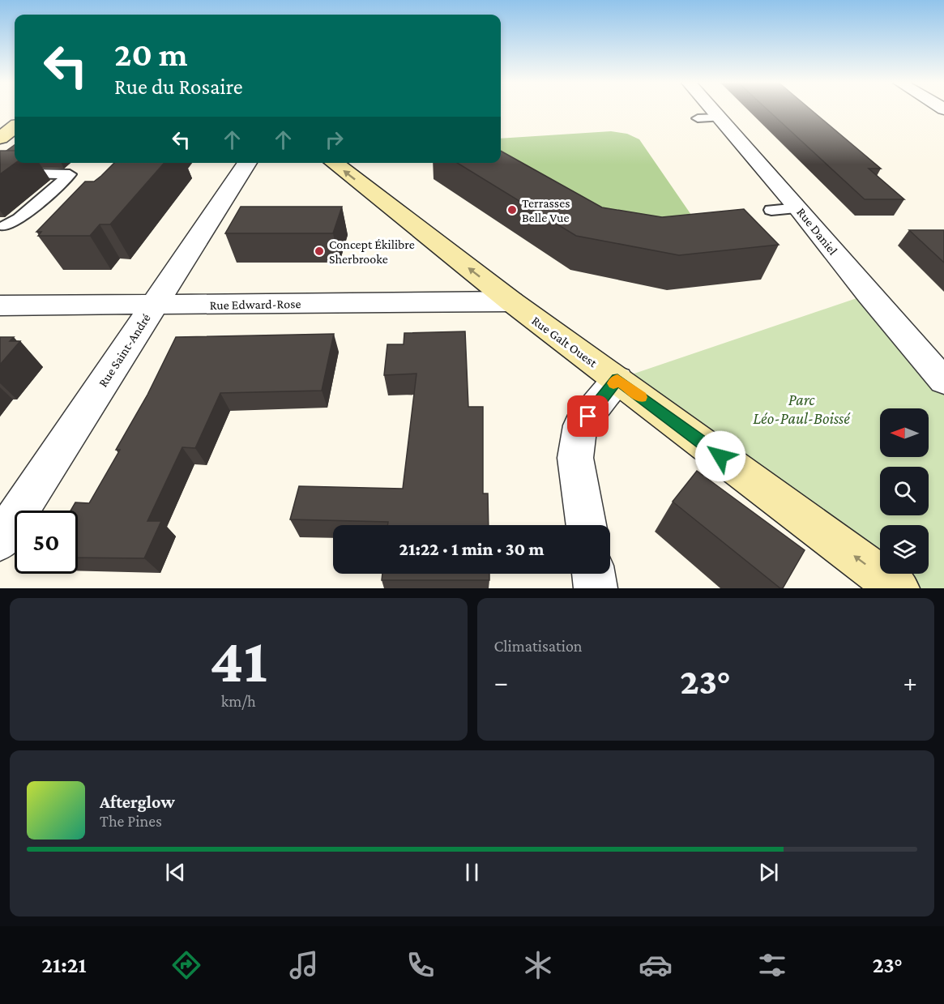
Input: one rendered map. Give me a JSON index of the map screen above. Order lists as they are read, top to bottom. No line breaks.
{"streets":{"main road":["Rue Galt Ouest"],"street":["Rue Daniel","Rue Edward-Rose","Rue Saint-André"]},"crossings":[["Rue Edward-Rose","Rue Galt Ouest"],["Rue Edward-Rose","Rue Saint-André"]],"one_way":["Rue Galt Ouest"],"parks":["Parc Léo-Paul-Boissé"],"places":["Terrasses Belle Vue","Concept Ékilibre Sherbrooke"],"north":"left","page":{"turn":["20 m","Rue du Rosaire"],"limit":"50","trip":"21:22 · 1 min · 30 m","tile":[["41","km/h"],"Climatisation"],"heat":["−","23°","+"],"song":["Afterglow","The Pines"],"tabs":["21:21","23°"]}}
